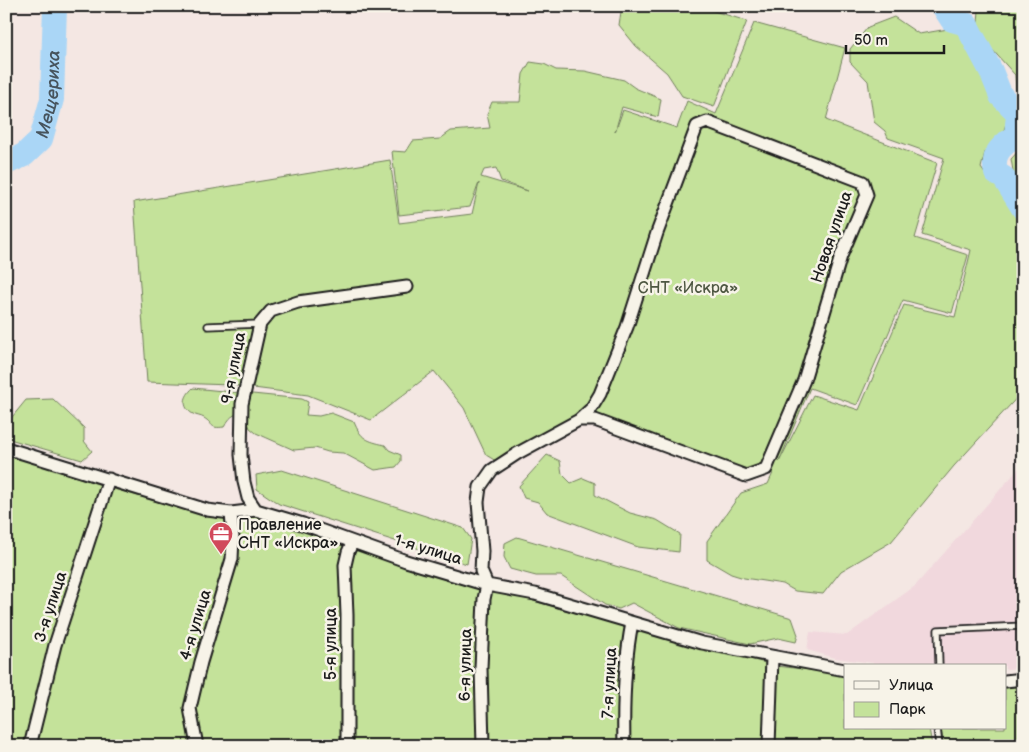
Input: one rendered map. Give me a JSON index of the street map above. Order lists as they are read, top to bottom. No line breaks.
{"streets":{"street":["Новая улица","9-я улица","1-я улица","3-я улица","4-я улица","5-я улица","6-я улица","7-я улица"]},"crossings":[["Новая улица","1-я улица"],["Новая улица","6-я улица"],["9-я улица","1-я улица"],["1-я улица","3-я улица"],["1-я улица","4-я улица"],["1-я улица","5-я улица"],["1-я улица","6-я улица"],["1-я улица","7-я улица"]],"water":["Мещериха"],"parks":["СНТ «Искра»"],"places":{"office":["Правление СНТ «Искра»"]},"legend":["Улица","Парк"],"scale_bar":"50 m"}
